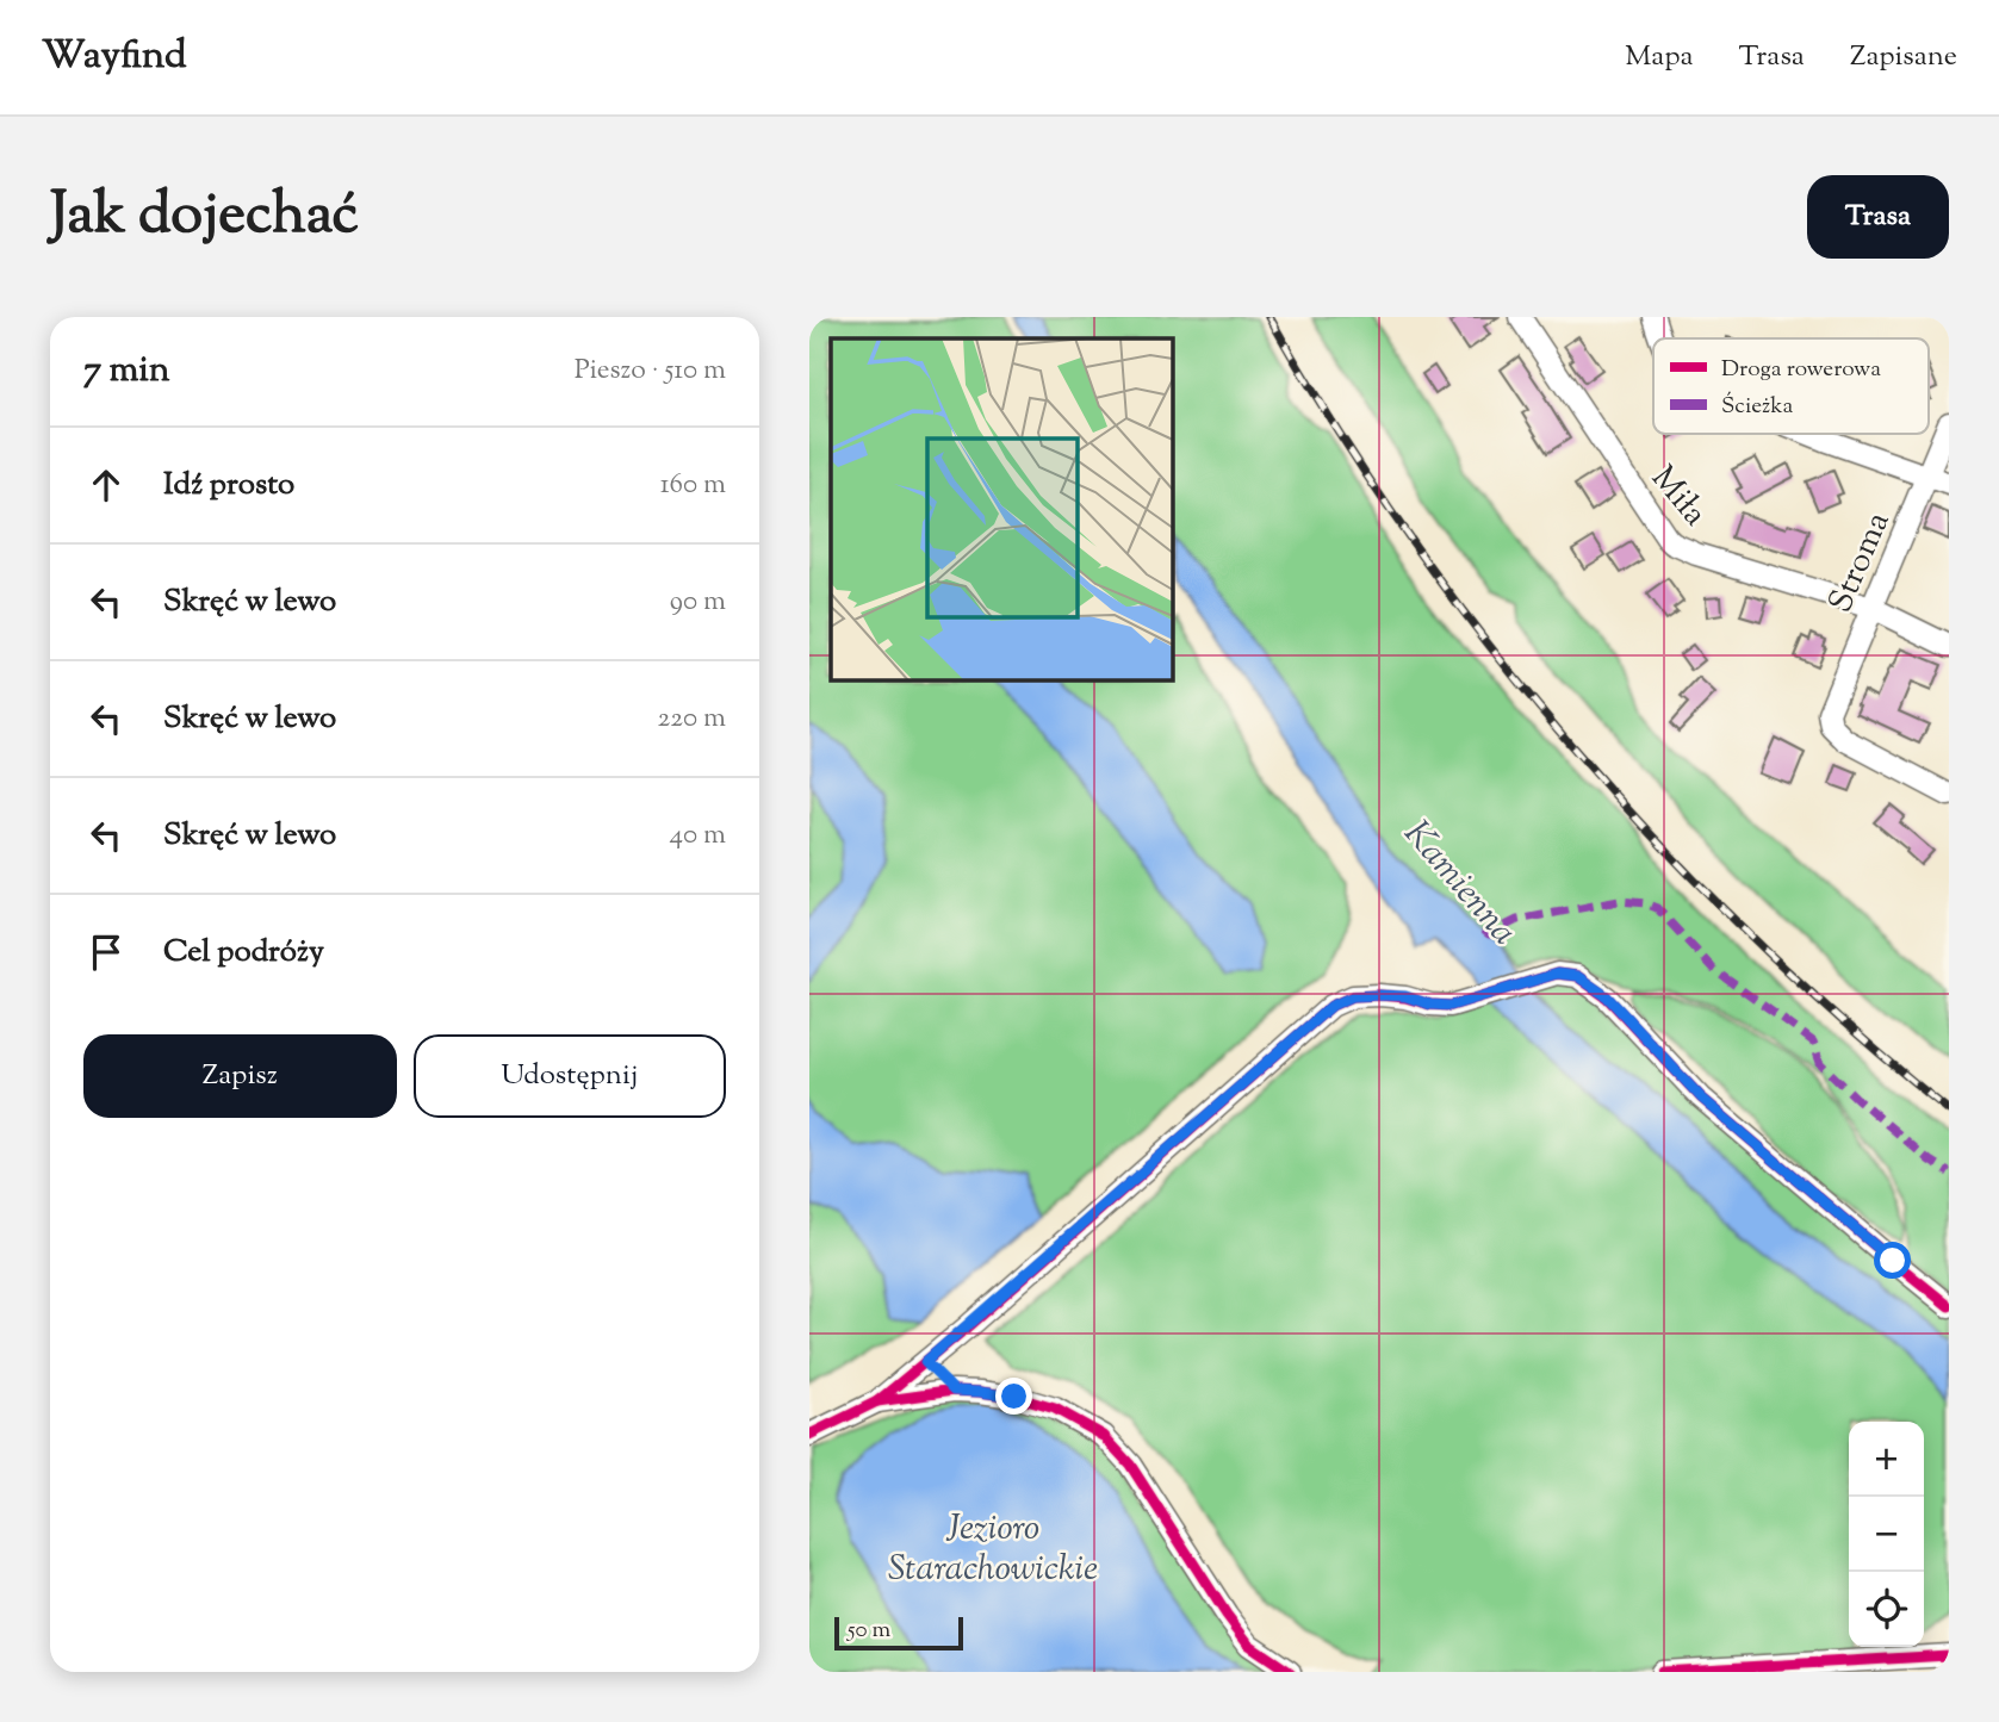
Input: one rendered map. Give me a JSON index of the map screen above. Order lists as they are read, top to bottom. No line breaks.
{"streets":{"street":["Miła","Stroma"]},"crossings":[["Miła","Stroma"]],"water":["Kamienna","Jezioro Starachowickie"],"legend":["Droga rowerowa","Ścieżka"],"scale_bar":"50 m","page":{"header":"Wayfind","nav":["Mapa","Trasa","Zapisane"],"title":"Jak dojechać","buttons":["Trasa",["Zapisz","Udostępnij"]],"heading":["7 min","Pieszo · 510 m"],"list":[["Idź prosto","160 m"],["Skręć w lewo","90 m"],["Skręć w lewo","220 m"],["Skręć w lewo","40 m"],"Cel podróży"],"map_buttons":["+","−"],"scale":"50 m"}}
